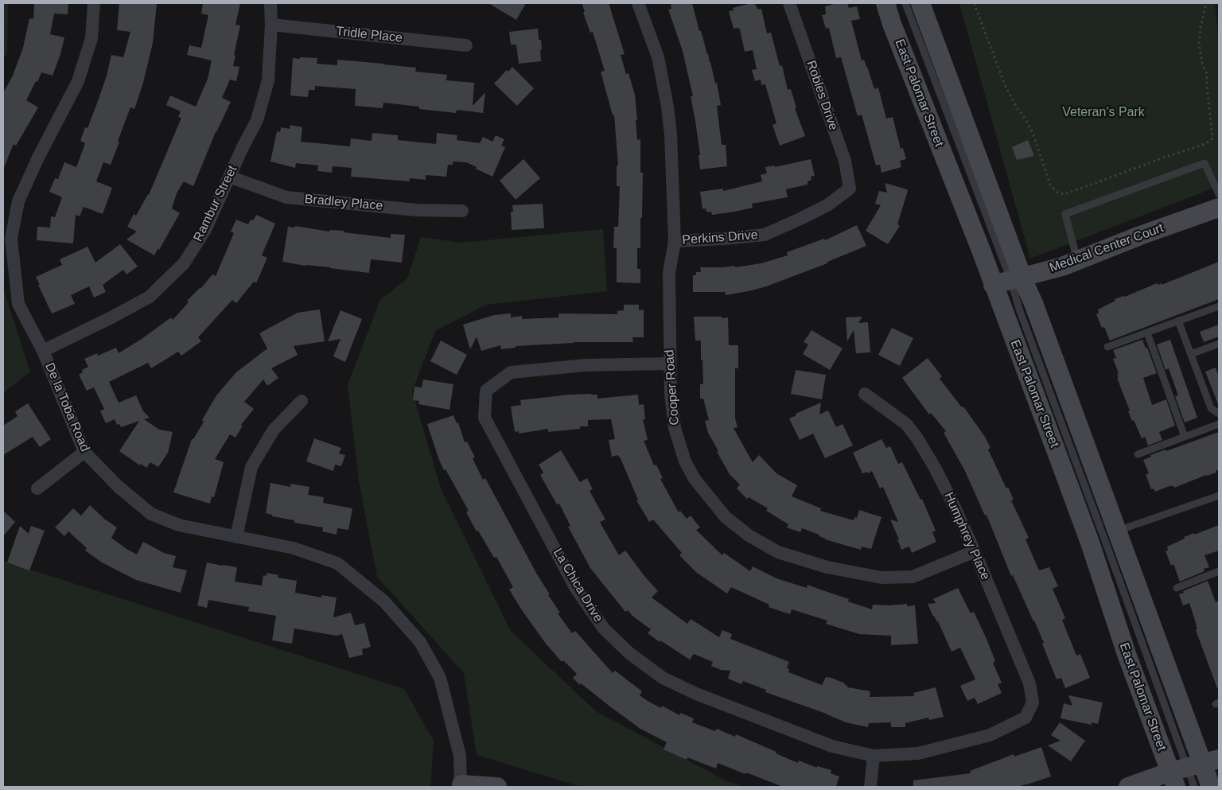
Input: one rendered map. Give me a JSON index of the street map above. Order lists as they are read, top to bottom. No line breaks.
{"streets":{"main road":["East Palomar Street","Medical Center Court"],"street":["Tridle Place","Robles Drive","Bradley Place","Rambur Street","Perkins Drive","Cooper Road","De la Toba Road","Humphrey Place","La Chica Drive"]},"crossings":[["Tridle Place","Rambur Street"],["East Palomar Street","Medical Center Court"],["Robles Drive","Perkins Drive"],["Bradley Place","Rambur Street"],["Rambur Street","De la Toba Road"],["Perkins Drive","Cooper Road"],["Cooper Road","Humphrey Place"],["Cooper Road","La Chica Drive"],["Humphrey Place","La Chica Drive"]],"parks":["Veteran's Park"]}
